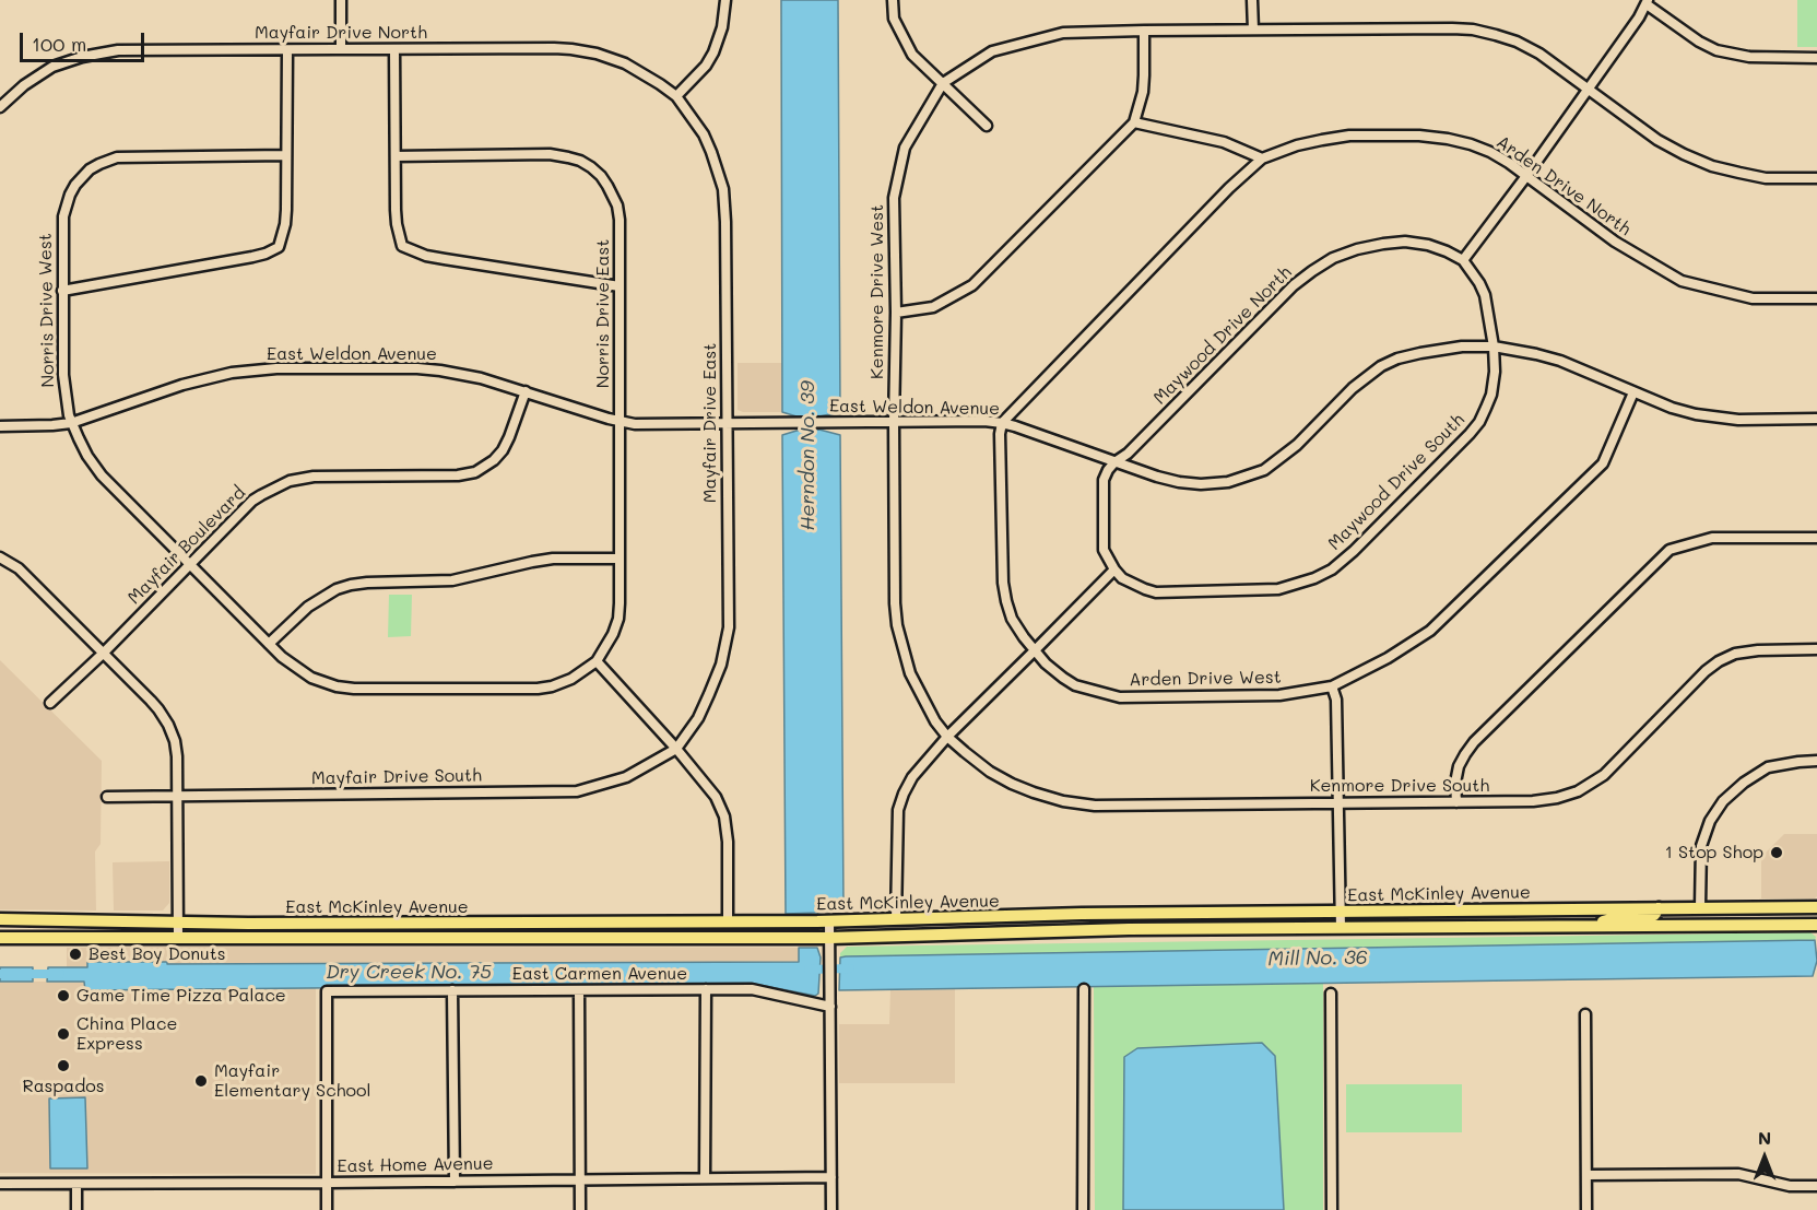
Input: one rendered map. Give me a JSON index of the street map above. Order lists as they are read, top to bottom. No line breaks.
{"streets":{"main road":["East McKinley Avenue"],"street":["Mayfair Drive North","Arden Drive North","Kenmore Drive West","Norris Drive West","Norris Drive East","Maywood Drive North","East Weldon Avenue","Mayfair Drive East","Maywood Drive South","Mayfair Boulevard","Arden Drive West","Mayfair Drive South","Kenmore Drive South","East Carmen Avenue","East Home Avenue"]},"crossings":[["Mayfair Drive North","Mayfair Drive East"],["Kenmore Drive West","East Weldon Avenue"],["Kenmore Drive West","Kenmore Drive South"],["Norris Drive West","Norris Drive East"],["Norris Drive West","East Weldon Avenue"],["Norris Drive West","Mayfair Boulevard"],["Norris Drive East","East Weldon Avenue"],["Maywood Drive North","East Weldon Avenue"],["East Weldon Avenue","Mayfair Drive East"],["East Weldon Avenue","Maywood Drive South"],["East Weldon Avenue","Mayfair Boulevard"],["East Weldon Avenue","Arden Drive West"],["Mayfair Drive East","Mayfair Drive South"],["East Carmen Avenue","East Home Avenue"]],"water":["Herndon No. 39","Mill No. 36","Dry Creek No. 75"],"places":["1 Stop Shop","Best Boy Donuts","Game Time Pizza Palace","China Place Express","Raspados","Mayfair Elementary School"],"scale_bar":"100 m","north":"top"}
